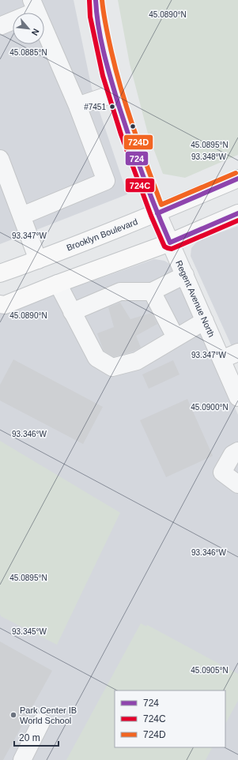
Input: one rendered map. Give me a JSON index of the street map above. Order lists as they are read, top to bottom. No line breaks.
{"streets":{"main road":["Brooklyn Boulevard"],"street":["Regent Avenue North"]},"crossings":[["Brooklyn Boulevard","Regent Avenue North"]],"places":["#7451","Park Center IB World School"],"lines":["transit line 724","transit line 724C","transit line 724D"],"legend":["724","724C","724D"],"scale_bar":"20 m","north":"bottom right","coordinates":["45.0890°N","45.0885°N","45.0895°N","93.348°W","93.347°W","45.0900°N","93.346°W","93.345°W","45.0905°N"]}
